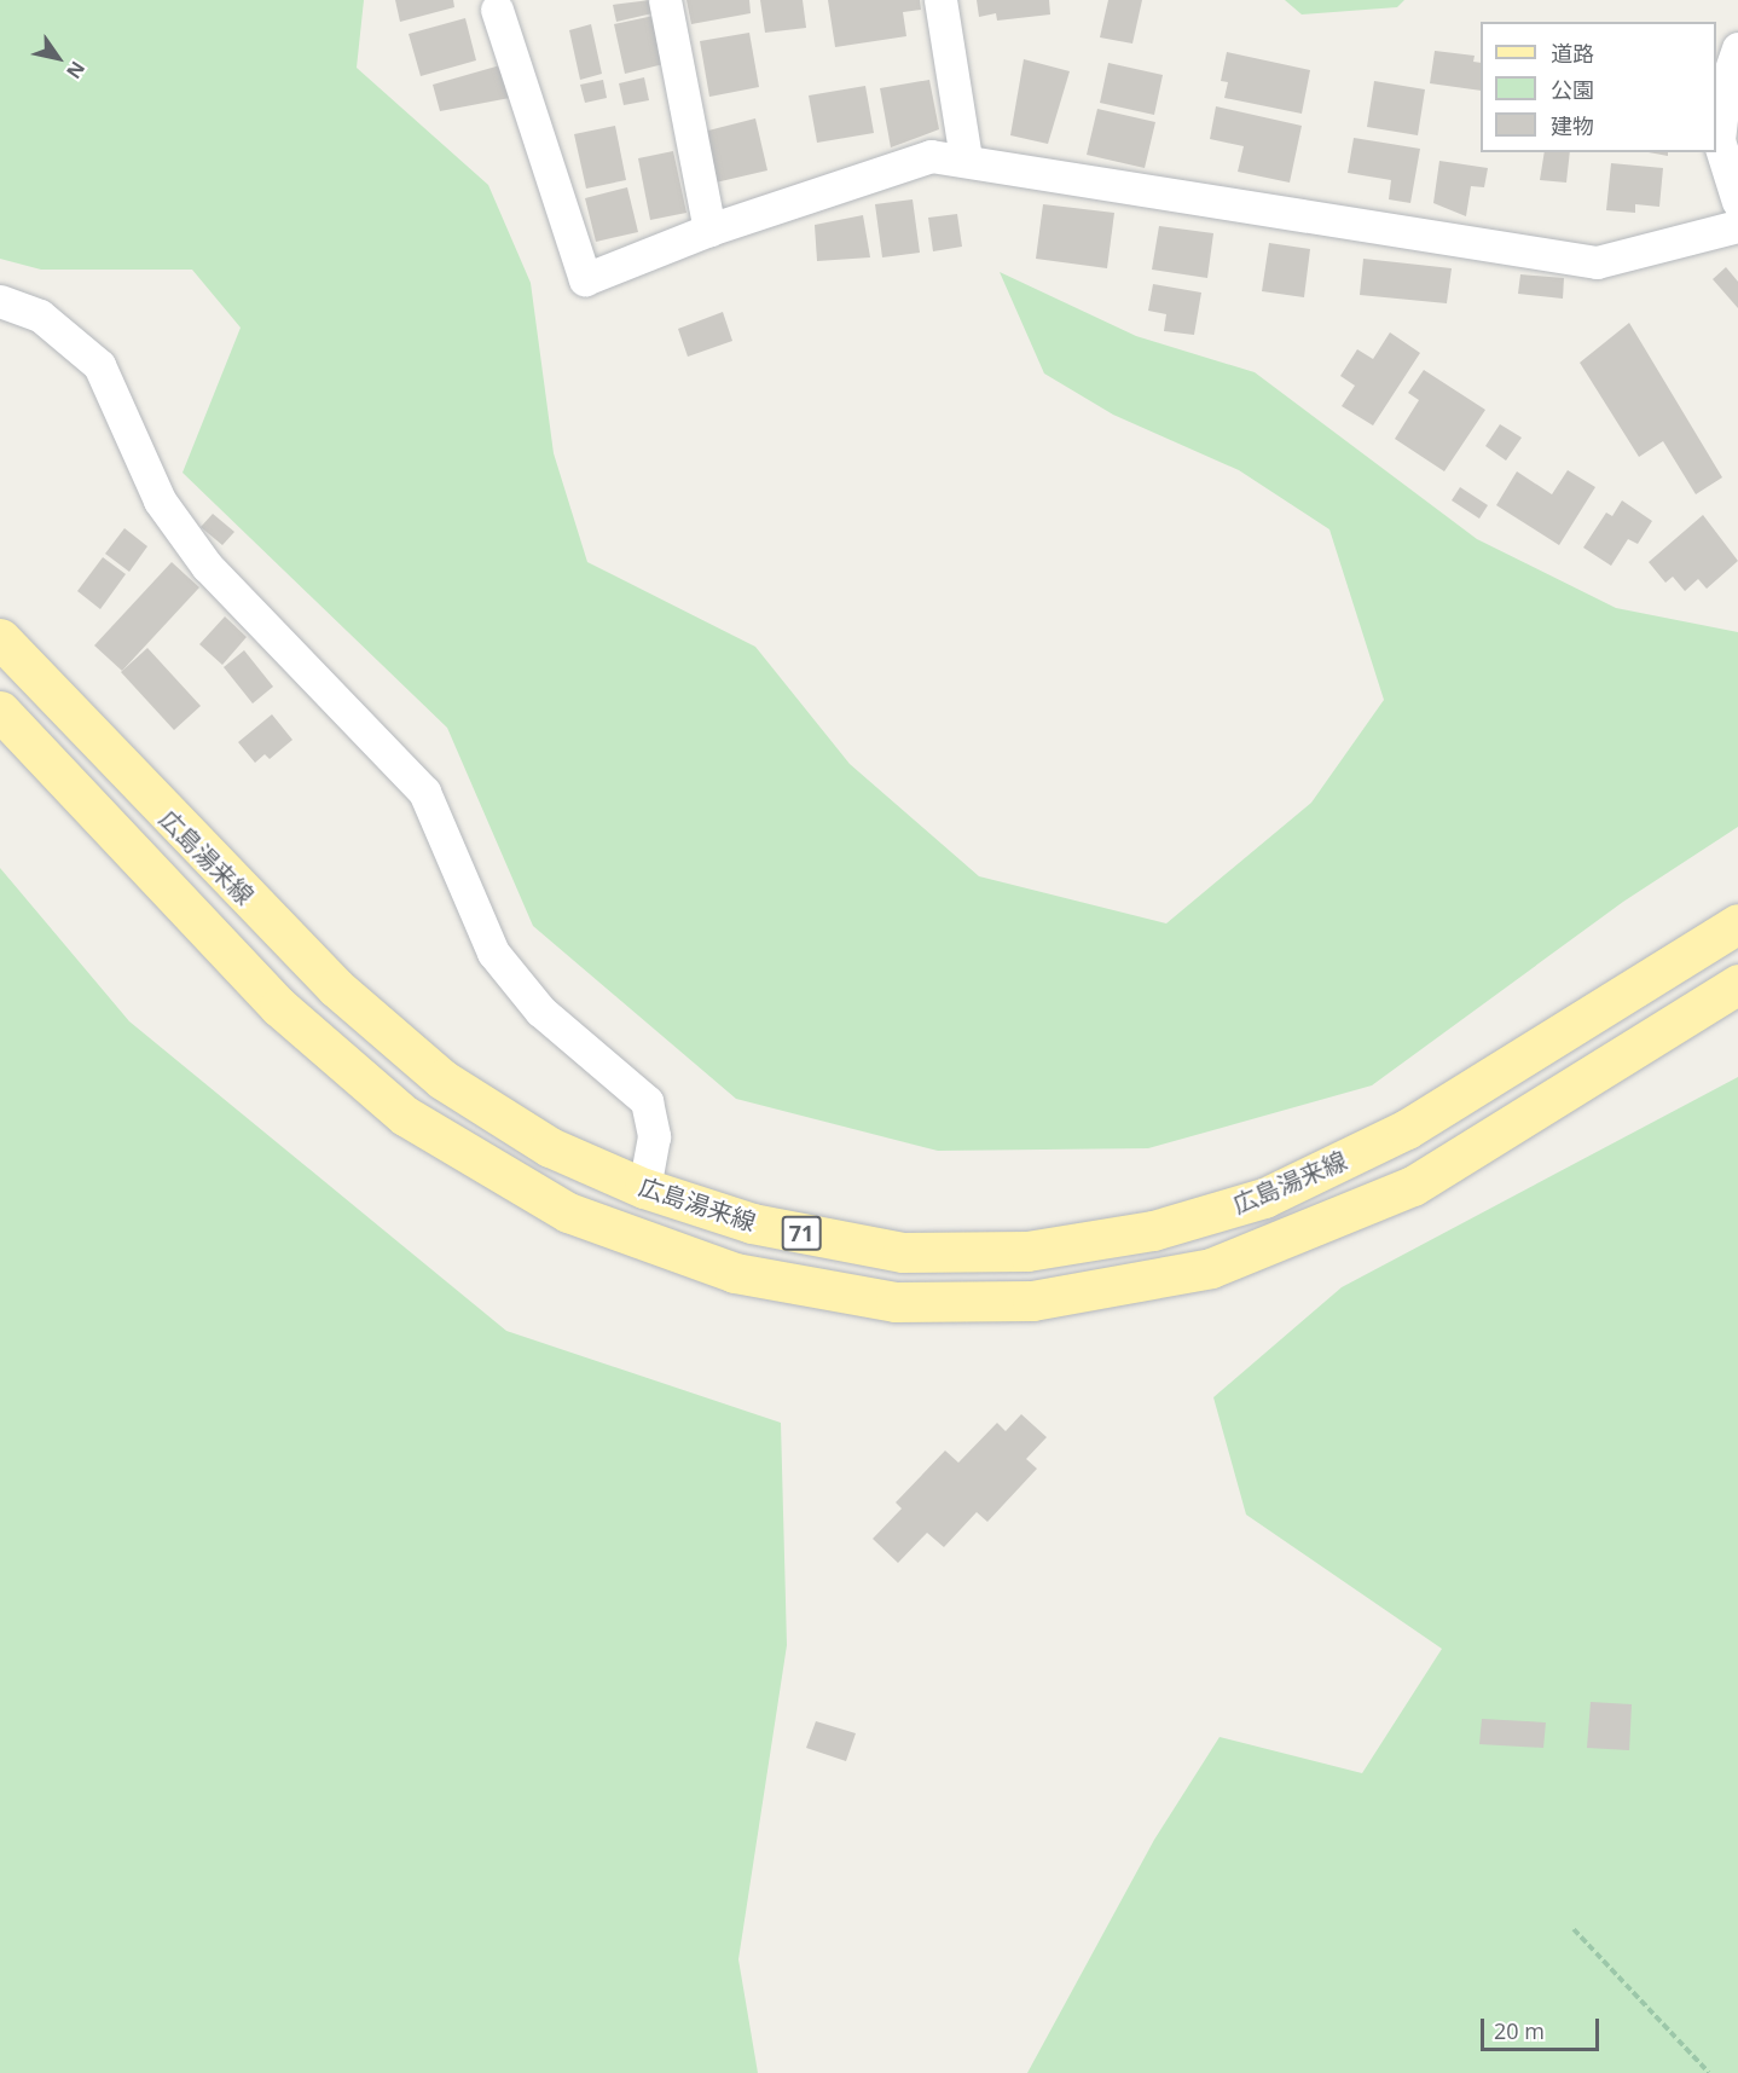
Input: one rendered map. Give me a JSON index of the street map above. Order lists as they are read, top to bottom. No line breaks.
{"streets":{"main road":["広島湯来線","71"]},"legend":["道路","公園","建物"],"scale_bar":"20 m","north":"bottom right"}
